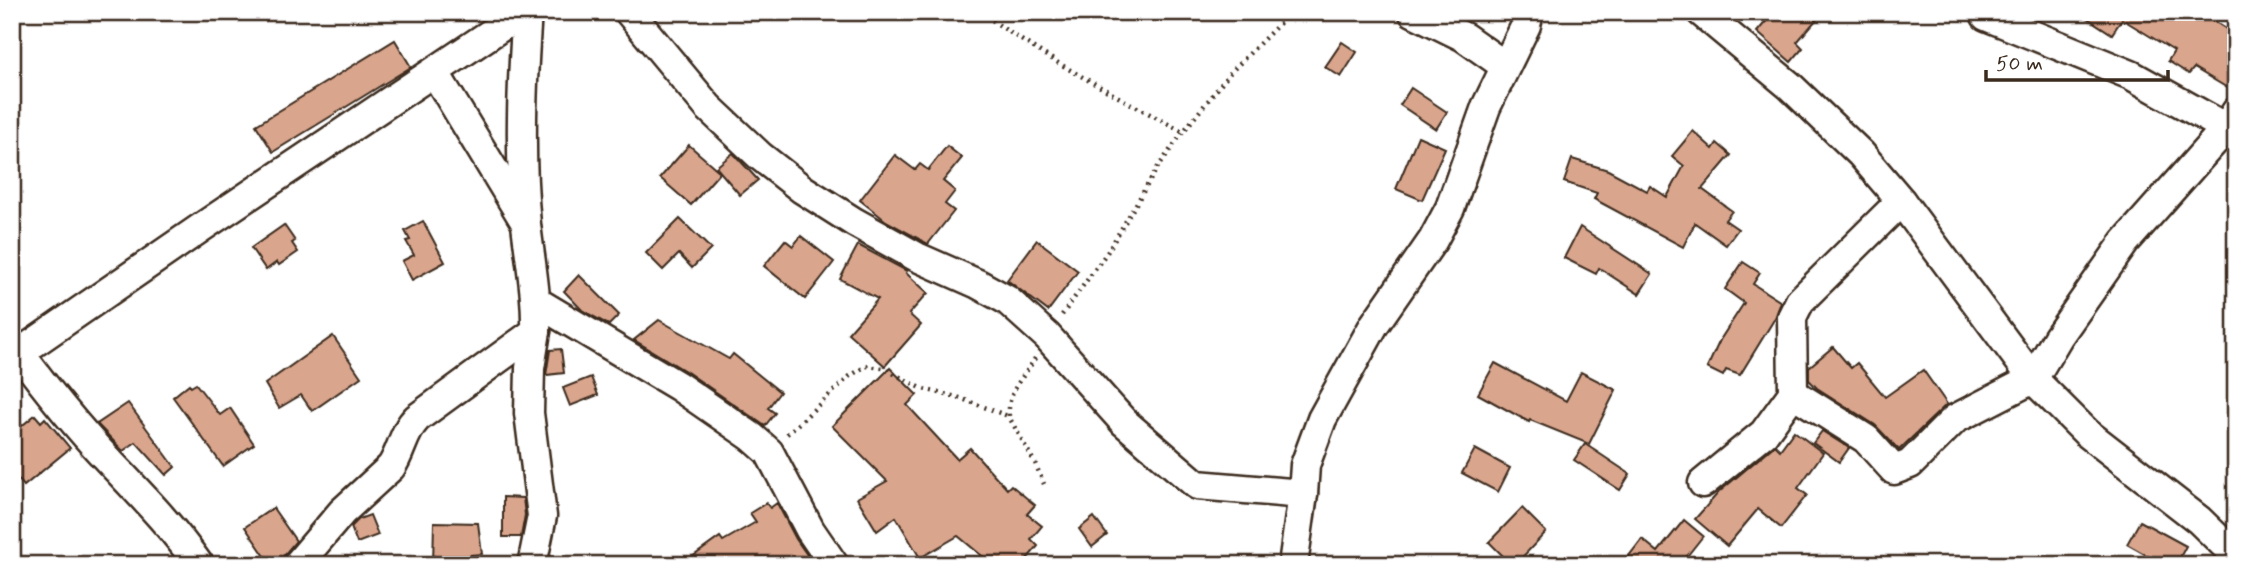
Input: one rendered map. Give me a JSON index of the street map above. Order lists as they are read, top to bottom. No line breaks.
{"scale_bar":"50 m"}
